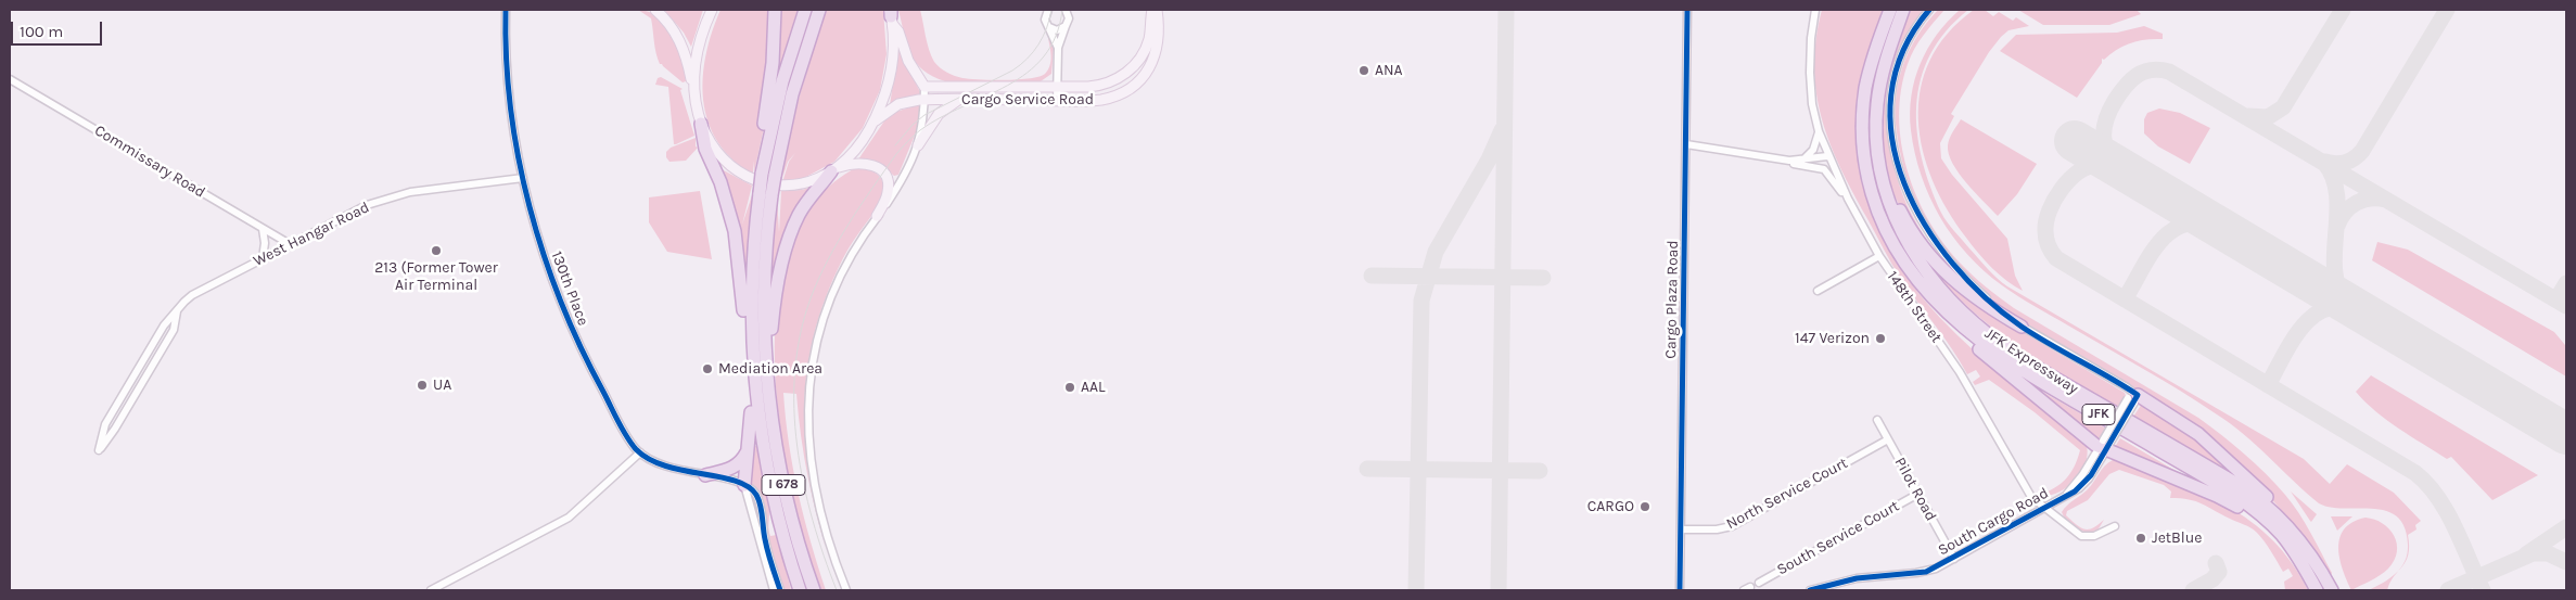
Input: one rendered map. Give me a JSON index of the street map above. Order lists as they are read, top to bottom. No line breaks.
{"streets":{"highway":["JFK Expressway","JFK","I 678"],"street":["Cargo Service Road","Commissary Road","West Hangar Road","130th Place","Cargo Plaza Road","148th Street","Pilot Road","North Service Court","South Cargo Road","South Service Court"]},"crossings":[["Commissary Road","West Hangar Road"],["West Hangar Road","130th Place"],["Cargo Plaza Road","North Service Court"],["148th Street","South Cargo Road"],["Pilot Road","North Service Court"],["Pilot Road","South Cargo Road"],["Pilot Road","South Service Court"]],"places":["ANA","213 (Former Tower Air Terminal","147 Verizon","Mediation Area","UA","AAL","CARGO","JetBlue"],"scale_bar":"100 m"}
